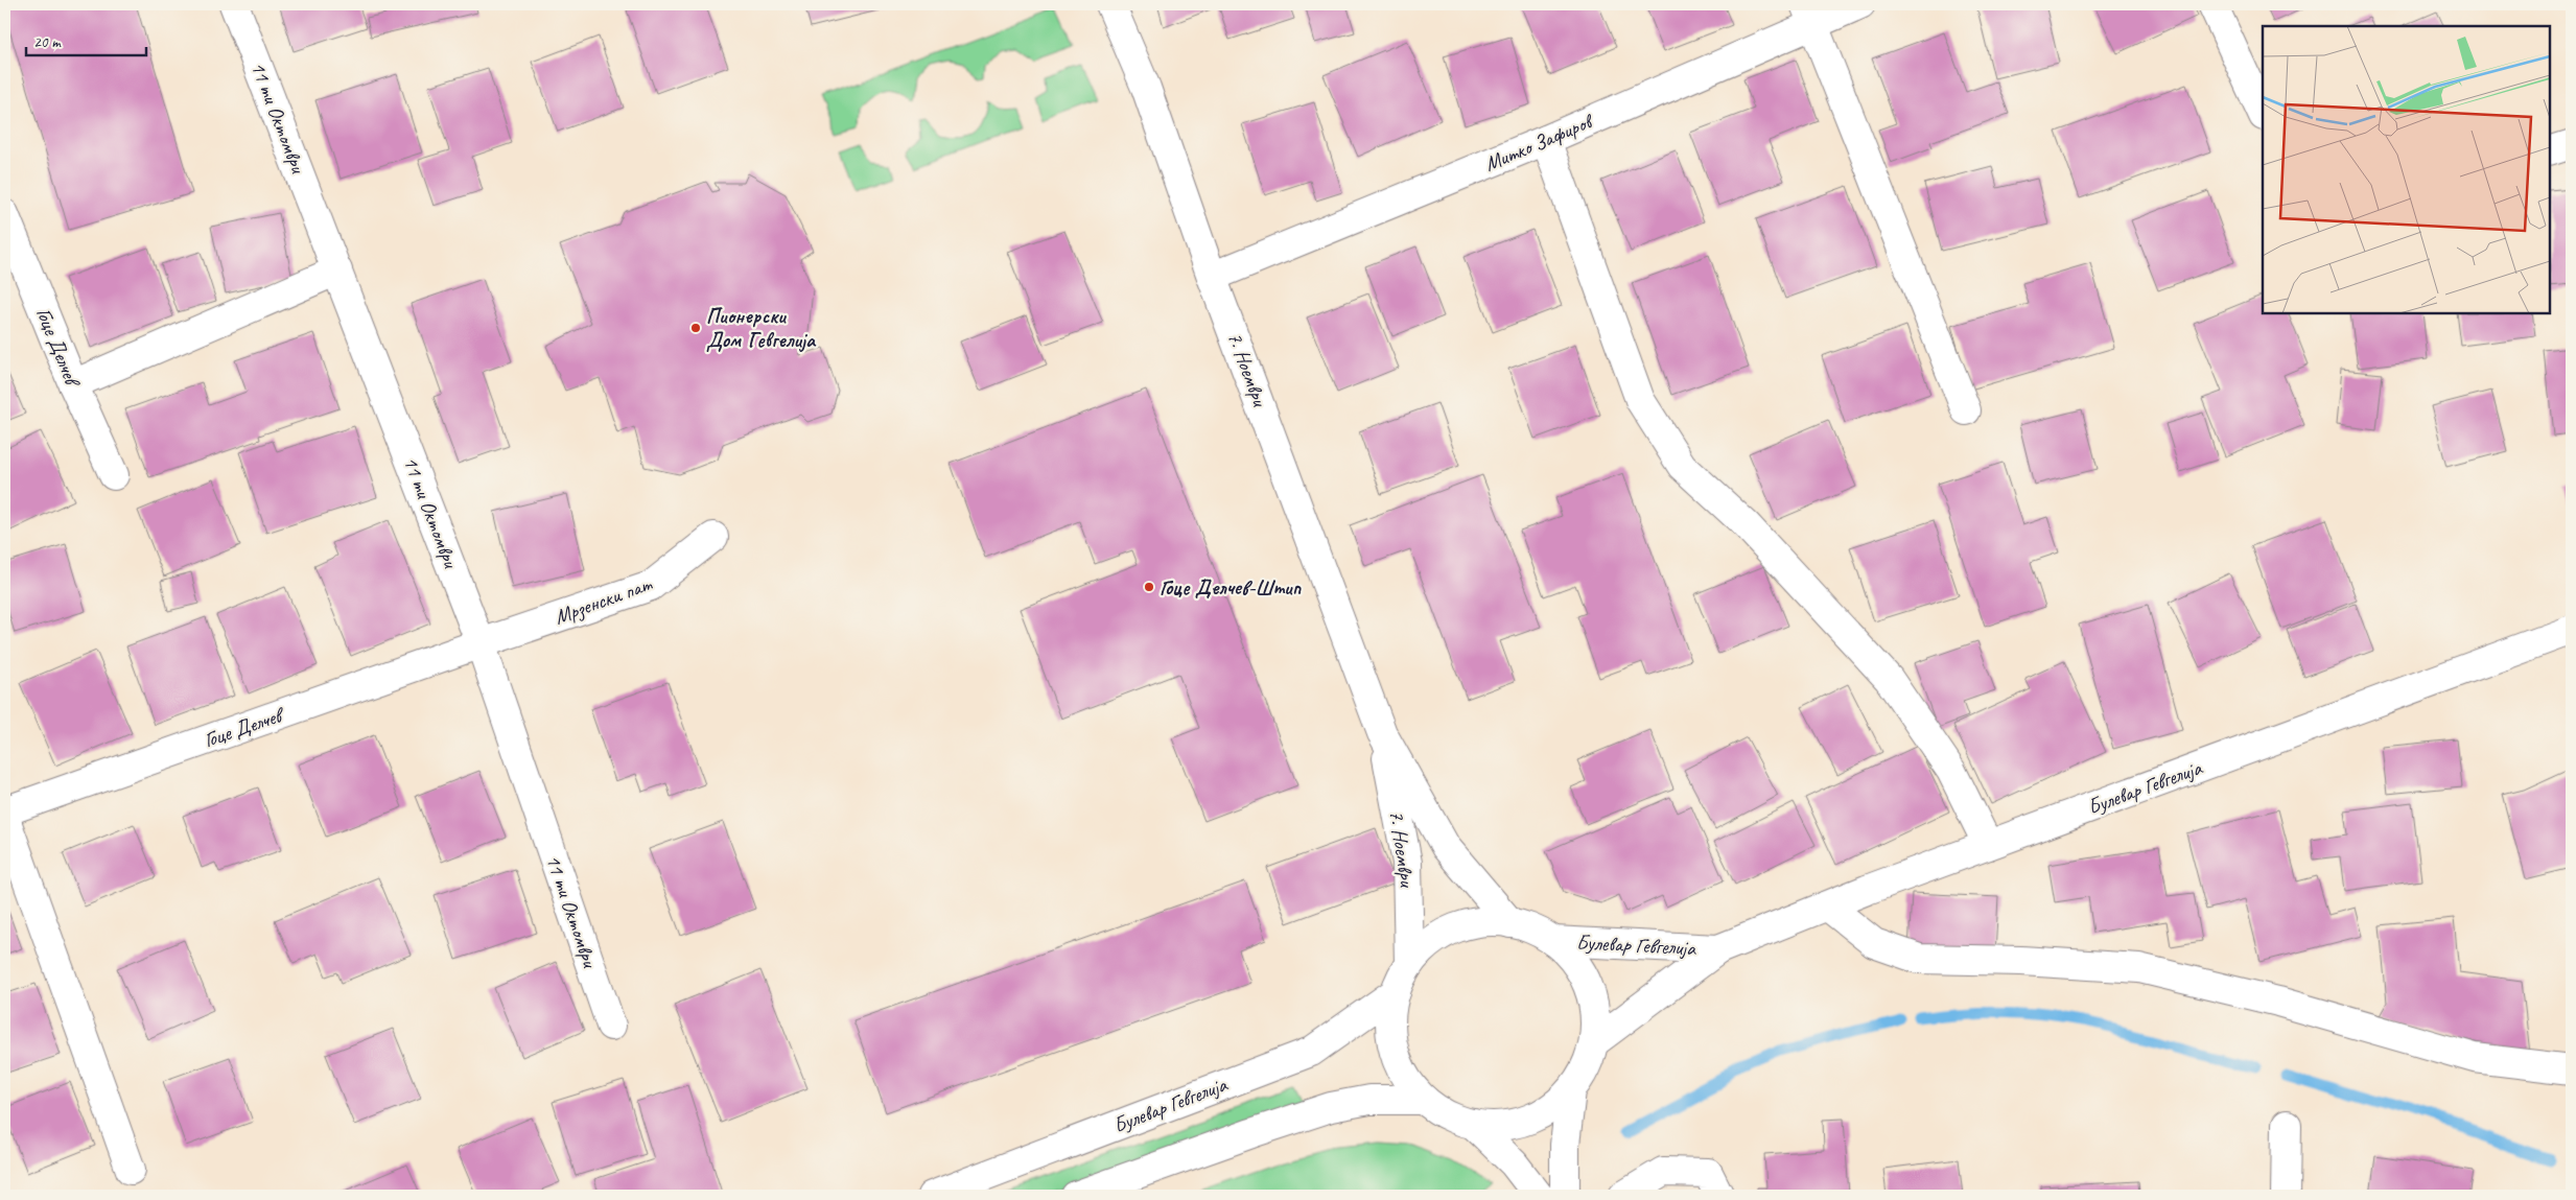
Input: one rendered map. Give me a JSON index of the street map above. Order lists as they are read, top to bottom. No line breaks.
{"streets":{"street":["11 ти Октомври","Митко Зафиров","Гоце Делчев","7. Ноември","Мрзенски пат","Булевар Гевгелија"]},"crossings":[["11 ти Октомври","Гоце Делчев"],["11 ти Октомври","Мрзенски пат"],["Митко Зафиров","7. Ноември"],["Гоце Делчев","Мрзенски пат"]],"places":["Пионерски Дом Гевгелија","Гоце Делчев-Штип"],"scale_bar":"20 m"}
